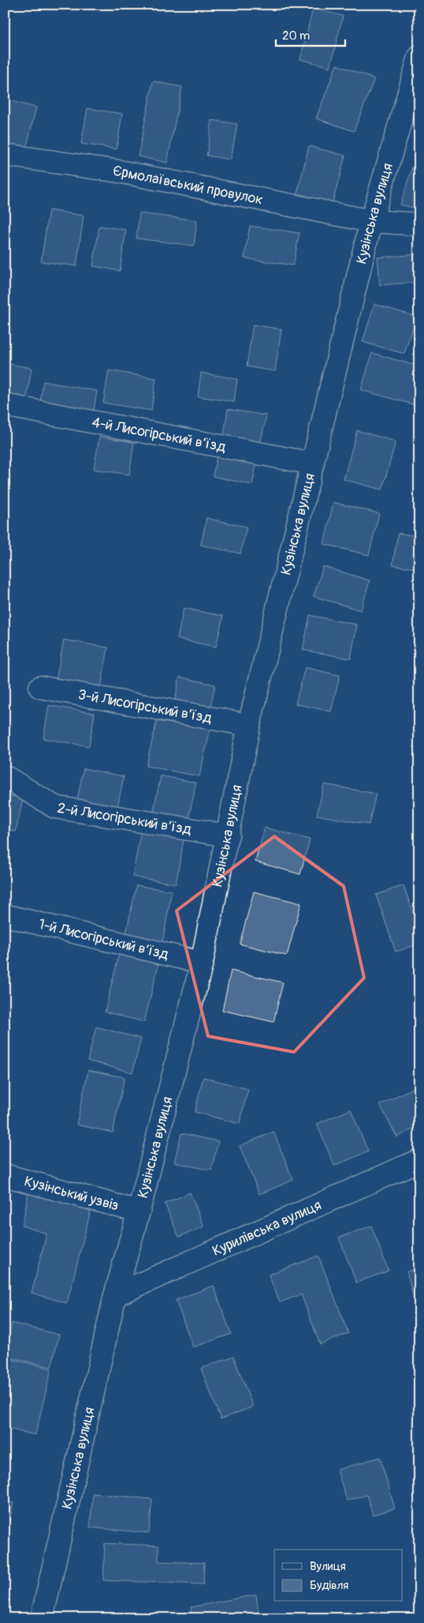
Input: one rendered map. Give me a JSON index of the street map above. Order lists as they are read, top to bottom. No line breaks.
{"streets":{"street":["Єрмолаївський провулок","Кузінська вулиця","4-й Лисогірський в’їзд","3-й Лисогірський в’їзд","2-й Лисогірський в’їзд","1-й Лисогірський в’їзд","Кузінський узвіз","Курилівська вулиця"]},"crossings":[["Єрмолаївський провулок","Кузінська вулиця"],["Кузінська вулиця","4-й Лисогірський в’їзд"],["Кузінська вулиця","3-й Лисогірський в’їзд"],["Кузінська вулиця","2-й Лисогірський в’їзд"],["Кузінська вулиця","1-й Лисогірський в’їзд"],["Кузінська вулиця","Кузінський узвіз"],["Кузінська вулиця","Курилівська вулиця"]],"legend":["Вулиця","Будівля"],"scale_bar":"20 m"}
